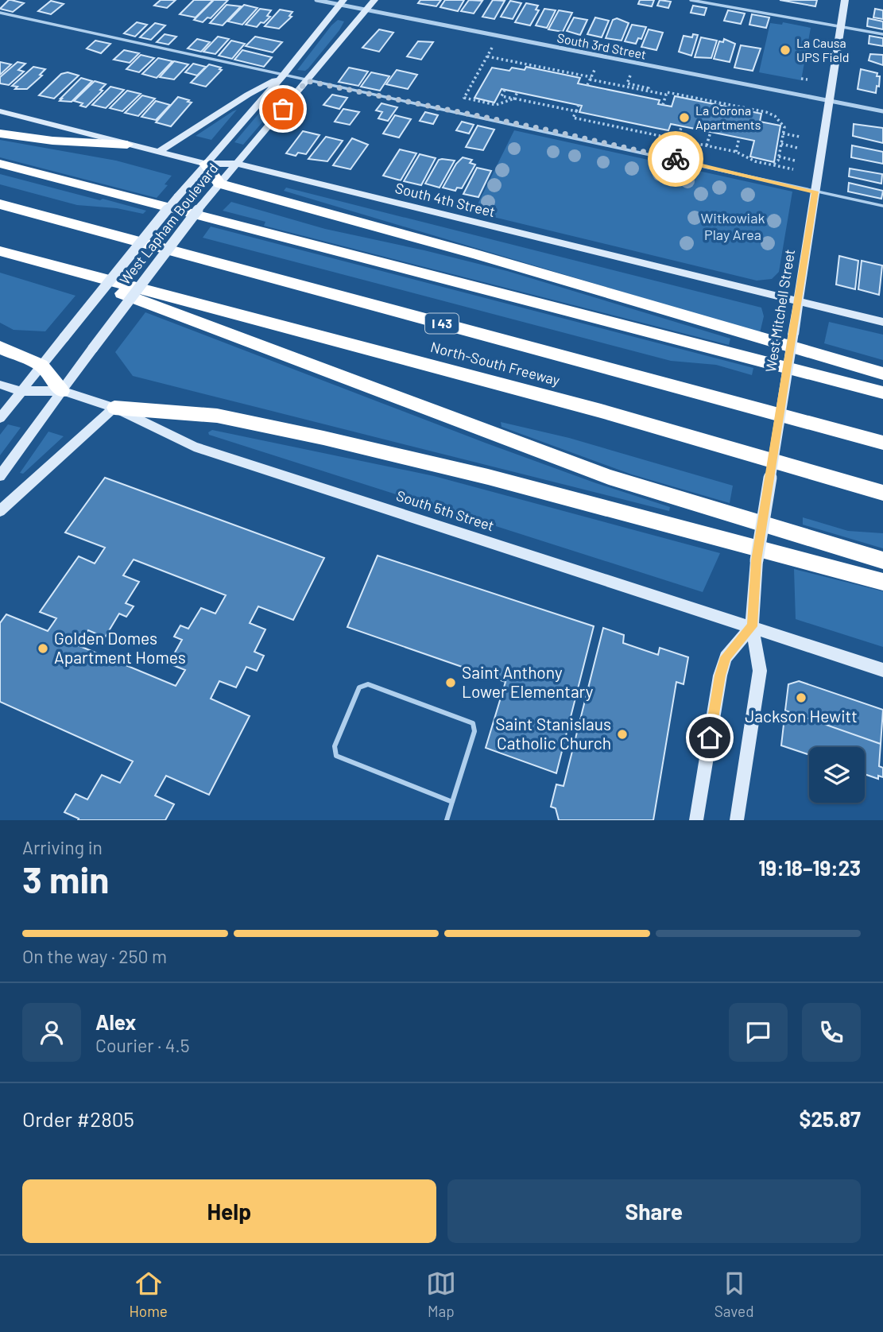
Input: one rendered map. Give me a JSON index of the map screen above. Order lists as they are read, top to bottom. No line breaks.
{"streets":{"highway":["I 43","North-South Freeway"],"street":["South 3rd Street","South 4th Street","West Lapham Boulevard","West Mitchell Street","South 5th Street"]},"crossings":[["South 3rd Street","West Lapham Boulevard"],["South 3rd Street","West Mitchell Street"],["South 4th Street","West Lapham Boulevard"],["South 4th Street","West Mitchell Street"],["West Lapham Boulevard","South 5th Street"],["West Mitchell Street","South 5th Street"]],"parks":["Witkowiak Play Area"],"places":["La Causa UPS Field","La Corona Apartments","Golden Domes Apartment Homes","Saint Anthony Lower Elementary","Jackson Hewitt","Saint Stanislaus Catholic Church"],"page":{"heading":["3 min","Arriving in","19:18–19:23"],"panel":["Alex","Courier · 4.5","Order #2805","$25.87"],"bar":"On the way · 250 m","buttons":["Help","Share"],"tabs":["Home","Map","Saved"]}}
